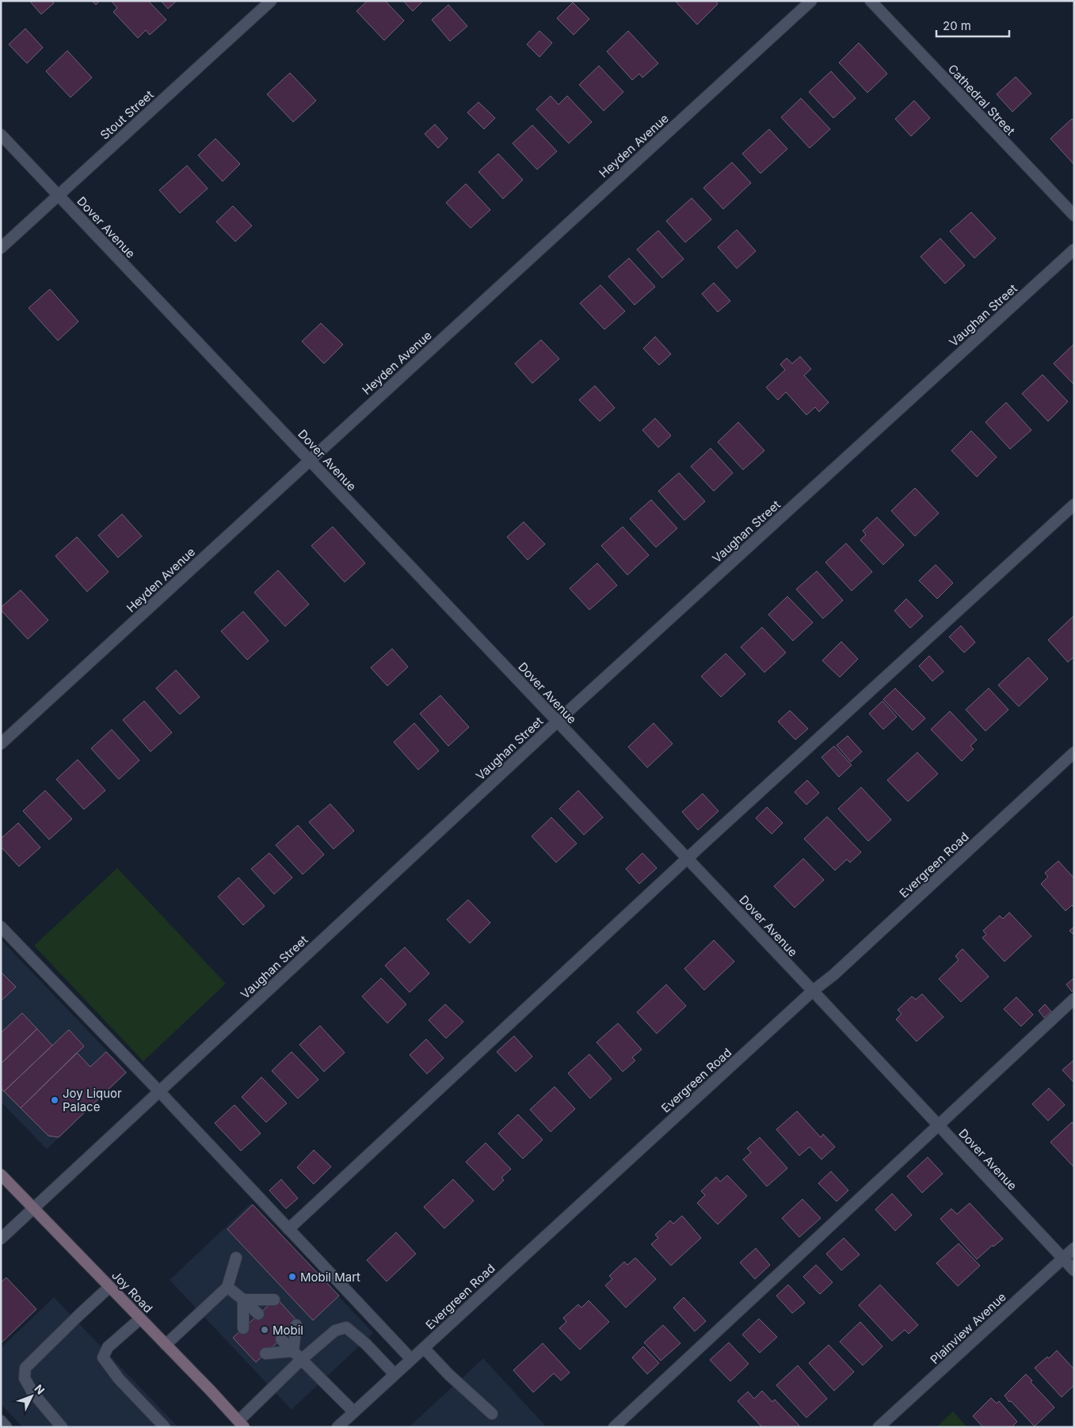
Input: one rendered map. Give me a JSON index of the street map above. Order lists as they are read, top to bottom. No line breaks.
{"streets":{"main road":["Joy Road"],"street":["Cathedral Street","Stout Street","Heyden Avenue","Dover Avenue","Vaughan Street","Evergreen Road","Plainview Avenue"]},"crossings":[["Stout Street","Dover Avenue"],["Heyden Avenue","Dover Avenue"],["Dover Avenue","Vaughan Street"],["Dover Avenue","Evergreen Road"],["Dover Avenue","Plainview Avenue"],["Vaughan Street","Joy Road"]],"places":["Joy Liquor Palace","Mobil Mart","Mobil"],"scale_bar":"20 m","north":"top right"}
